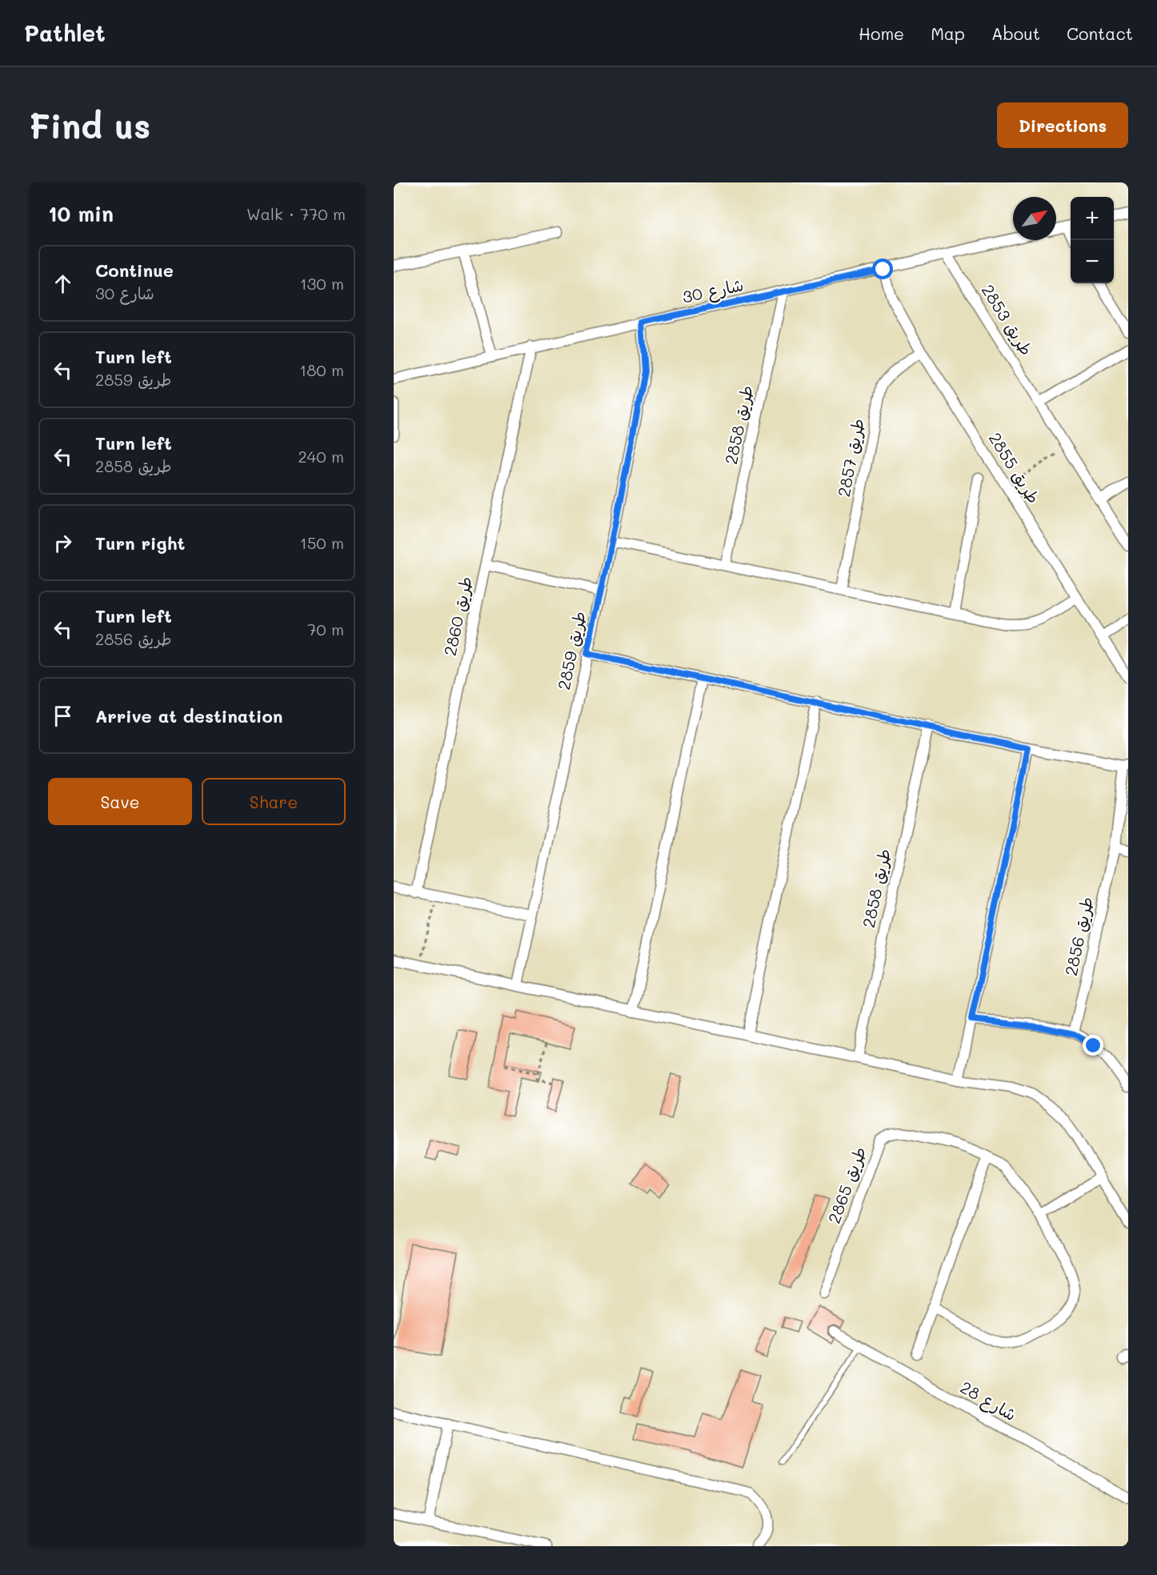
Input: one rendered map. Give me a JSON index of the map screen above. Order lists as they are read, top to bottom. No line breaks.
{"streets":{"street":["شارع 30","طريق 2853","طريق 2858","طريق 2857","طريق 2855","طريق 2860","طريق 2859","طريق 2856","طريق 2865","شارع 28"]},"crossings":[["شارع 30","طريق 2853"],["شارع 30","طريق 2858"],["شارع 30","طريق 2855"],["شارع 30","طريق 2860"],["شارع 30","طريق 2859"],["طريق 2857","طريق 2855"]],"north":"top right","page":{"header":"Pathlet","nav":["Home","Map","About","Contact"],"buttons":["Directions",["Save","Share"]],"title":"Find us","heading":["10 min","Walk · 770 m"],"map_buttons":["+","−"],"list":[["Continue","شارع 30","130 m"],["Turn left","طريق 2859","180 m"],["Turn left","طريق 2858","240 m"],["Turn right","150 m"],["Turn left","طريق 2856","70 m"],"Arrive at destination"]}}
